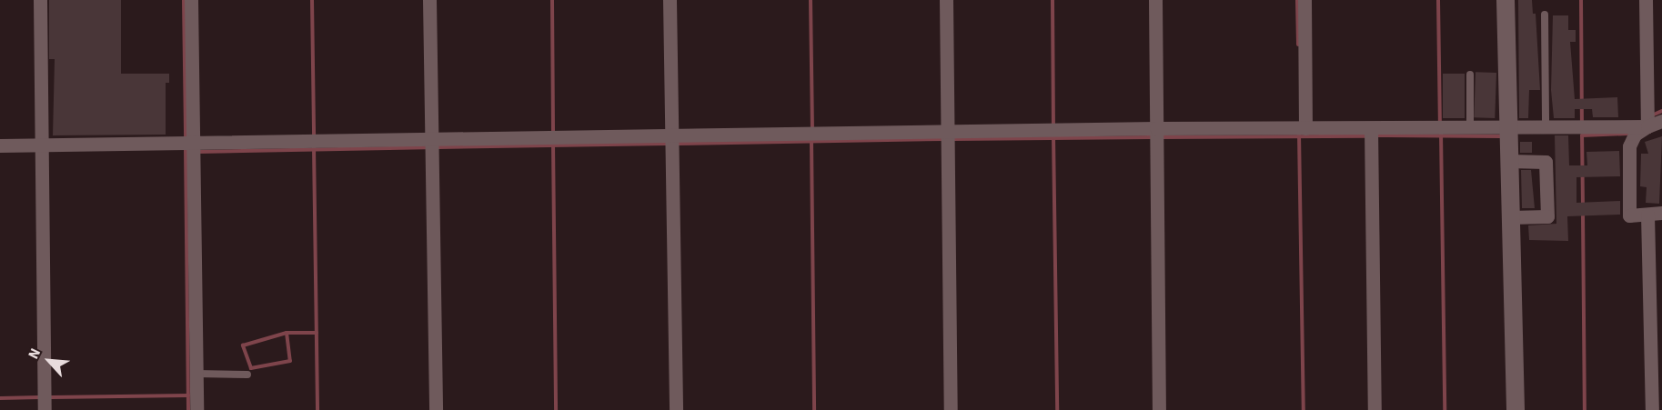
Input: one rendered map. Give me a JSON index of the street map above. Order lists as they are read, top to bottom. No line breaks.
{"north":"top left"}
